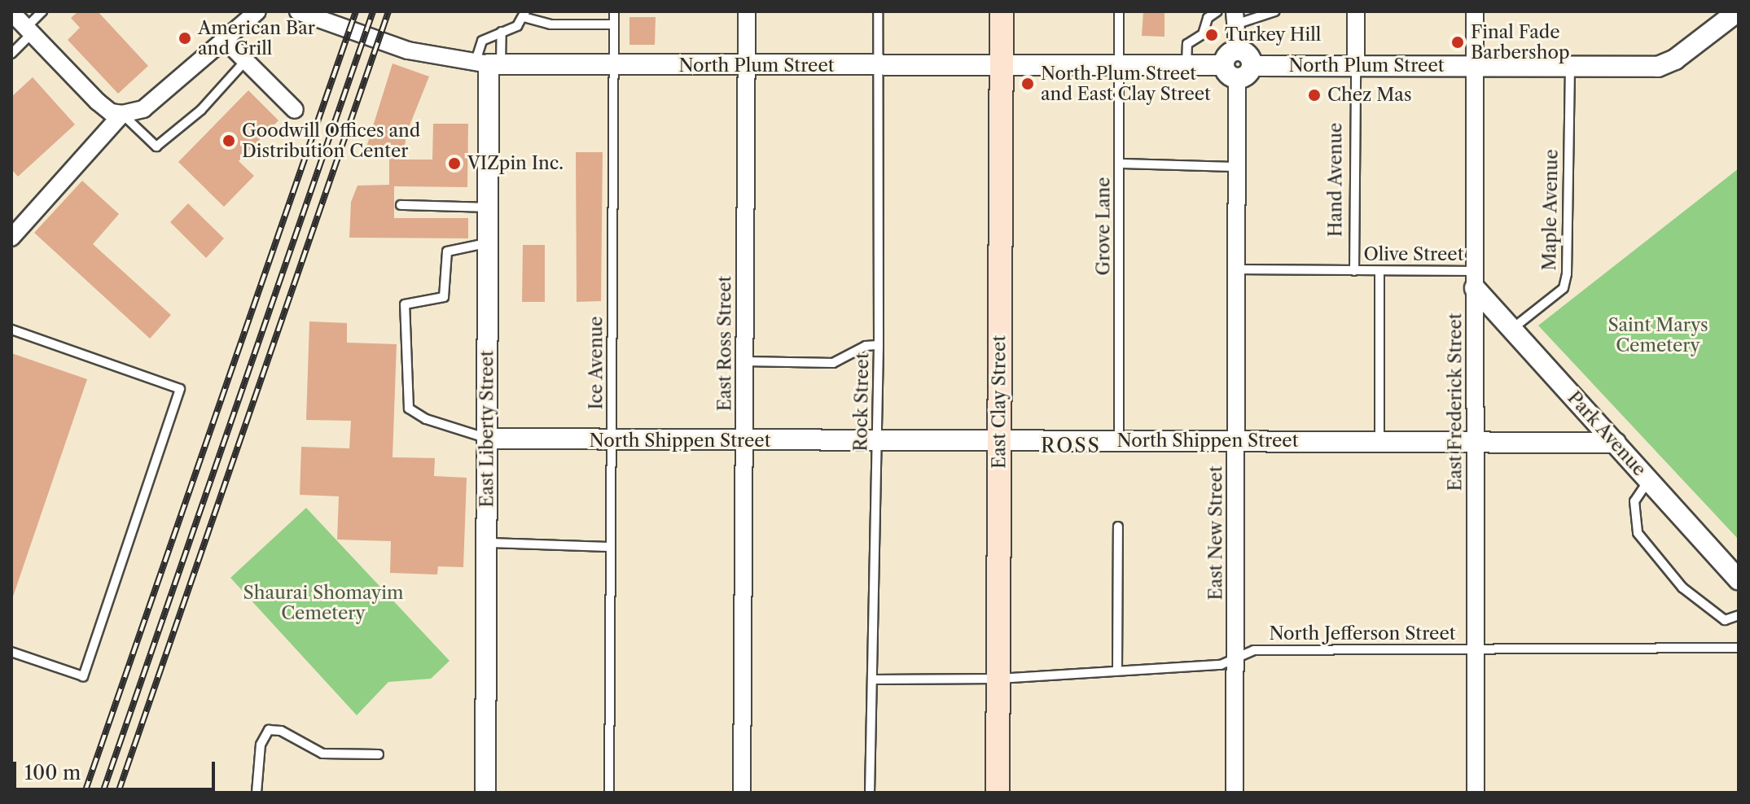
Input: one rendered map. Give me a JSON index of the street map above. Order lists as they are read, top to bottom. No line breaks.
{"streets":{"main road":["East Clay Street"],"street":["North Plum Street","Hand Avenue","East Ross Street","East Frederick Street","East Liberty Street","Park Avenue","North Shippen Street","East New Street"],"lane":["Maple Avenue","Grove Lane","Olive Street","Ice Avenue","Rock Street","North Jefferson Street"]},"crossings":[["North Plum Street","Hand Avenue"],["North Plum Street","Maple Avenue"],["North Plum Street","Grove Lane"],["North Plum Street","East Ross Street"],["North Plum Street","Ice Avenue"],["North Plum Street","Rock Street"],["North Plum Street","East Clay Street"],["North Plum Street","East Frederick Street"],["North Plum Street","East Liberty Street"],["North Plum Street","East New Street"],["Hand Avenue","Olive Street"],["Maple Avenue","Park Avenue"],["Grove Lane","North Shippen Street"],["Olive Street","East Frederick Street"],["Olive Street","Park Avenue"],["Olive Street","East New Street"],["East Ross Street","North Shippen Street"],["Ice Avenue","North Shippen Street"],["Rock Street","North Shippen Street"],["Rock Street","North Jefferson Street"],["East Clay Street","North Shippen Street"],["East Clay Street","North Jefferson Street"],["East Frederick Street","Park Avenue"],["East Frederick Street","North Shippen Street"],["East Frederick Street","North Jefferson Street"],["East Liberty Street","North Shippen Street"],["Park Avenue","North Shippen Street"],["North Shippen Street","East New Street"],["East New Street","North Jefferson Street"]],"districts":["ROSS"],"parks":["Saint Marys Cemetery","Shaurai Shomayim Cemetery"],"places":["Turkey Hill","American Bar and Grill","Final Fade Barbershop","North Plum Street and East Clay Street","Chez Mas","Goodwill Offices and Distribution Center","VIZpin Inc."],"scale_bar":"100 m"}
